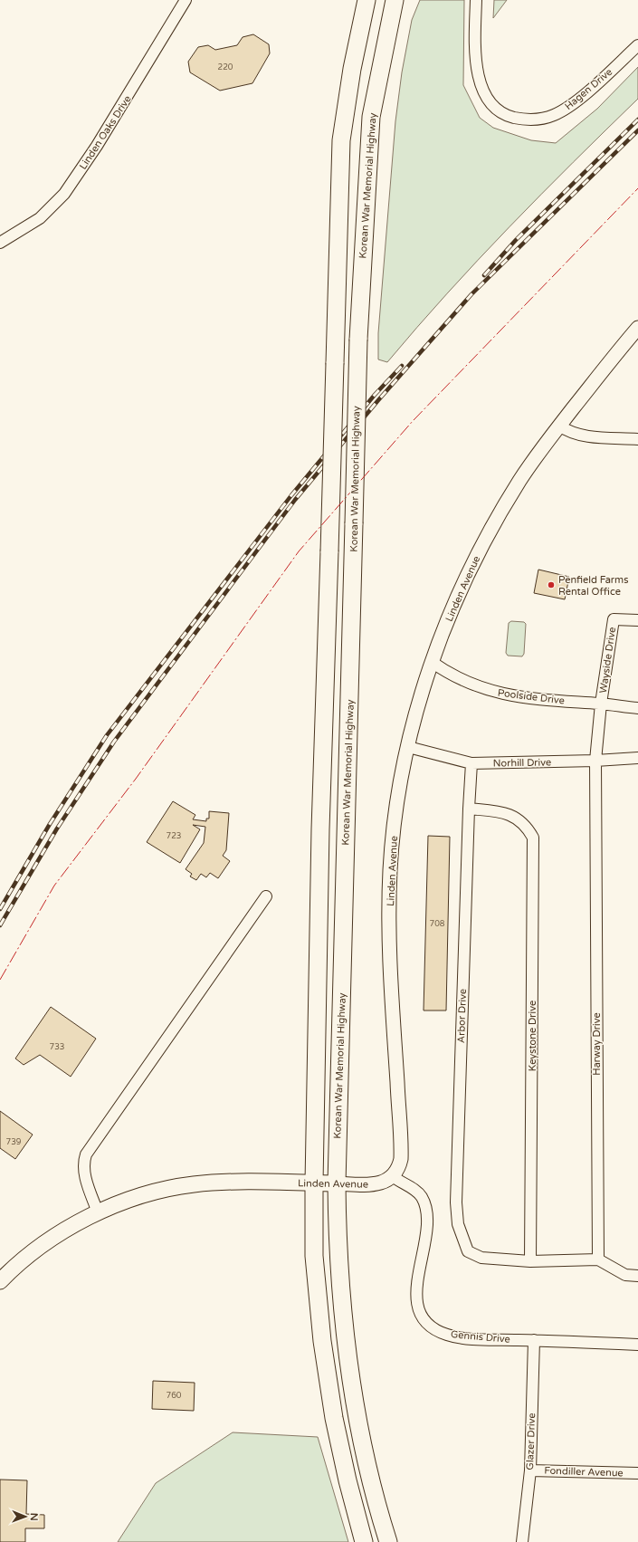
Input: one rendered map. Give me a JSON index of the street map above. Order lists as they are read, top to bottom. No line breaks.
{"streets":{"main road":["Korean War Memorial Highway","Linden Avenue"],"street":["Hagen Drive","Linden Oaks Drive","Wayside Drive","Poolside Drive","Norhill Drive","Arbor Drive","Keystone Drive","Harway Drive","Gennis Drive","Glazer Drive","Fondiller Avenue"]},"crossings":[["Korean War Memorial Highway","Linden Avenue"],["Linden Avenue","Poolside Drive"],["Linden Avenue","Norhill Drive"],["Linden Avenue","Gennis Drive"],["Wayside Drive","Poolside Drive"],["Wayside Drive","Harway Drive"],["Poolside Drive","Harway Drive"],["Norhill Drive","Arbor Drive"],["Norhill Drive","Harway Drive"],["Arbor Drive","Keystone Drive"],["Gennis Drive","Glazer Drive"],["Glazer Drive","Fondiller Avenue"]],"places":["Penfield Farms Rental Office"],"house_numbers":["220","723","708","733","739","760"],"north":"right"}
